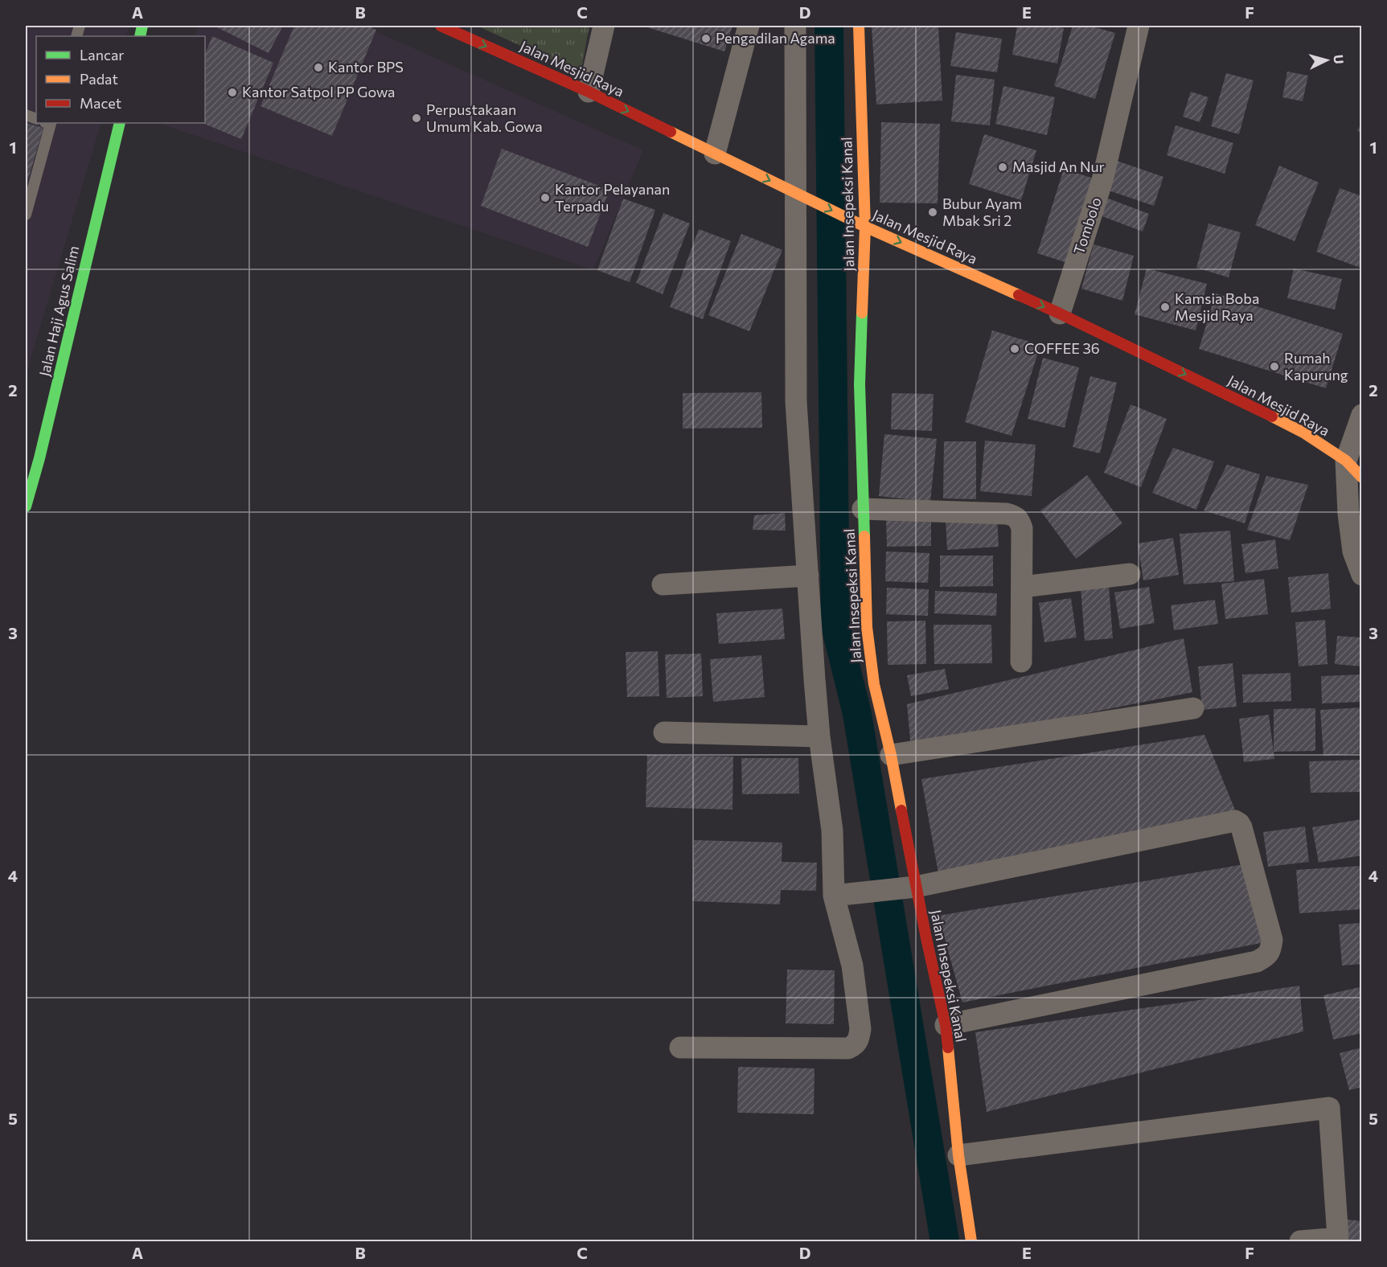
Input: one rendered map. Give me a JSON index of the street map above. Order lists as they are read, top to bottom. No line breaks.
{"streets":{"street":["Jalan Mesjid Raya","Jalan Insepeksi Kanal","Tombolo","Jalan Haji Agus Salim"]},"crossings":[["Jalan Mesjid Raya","Jalan Insepeksi Kanal"],["Jalan Mesjid Raya","Tombolo"]],"one_way":["Jalan Mesjid Raya"],"places":["Pengadilan Agama","Kantor BPS","Kantor Satpol PP Gowa","Perpustakaan Umum Kab. Gowa","Masjid An Nur","Kantor Pelayanan Terpadu","Bubur Ayam Mbak Sri 2","Kamsia Boba Mesjid Raya","COFFEE 36","Rumah Kapurung"],"legend":["Lancar","Padat","Macet"],"north":"right","grid":{"columns":["A","B","C","D","E","F"],"rows":["1","2","3","4","5"]}}
